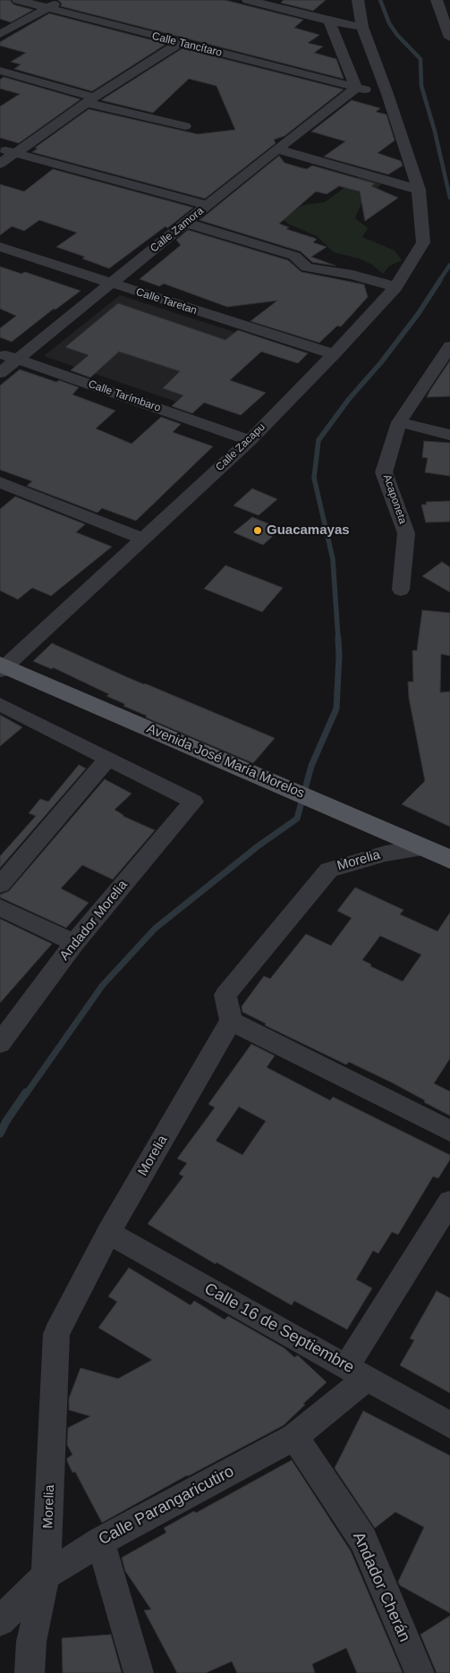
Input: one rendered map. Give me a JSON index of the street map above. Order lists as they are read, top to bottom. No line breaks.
{"streets":{"main road":["Avenida José María Morelos"],"street":["Calle Tancítaro","Calle Zamora","Calle Taretan","Calle Tarímbaro","Calle Zacapu","Acaponeta","Morelia","Andador Morelia","Calle 16 de Septiembre","Calle Parangaricutiro","Andador Cherán"]},"crossings":[["Calle Tancítaro","Calle Zamora"],["Calle Zamora","Calle Taretan"],["Calle Zamora","Calle Tarímbaro"],["Calle Taretan","Calle Zacapu"],["Calle Tarímbaro","Calle Zacapu"],["Calle Zacapu","Avenida José María Morelos"],["Avenida José María Morelos","Morelia"],["Morelia","Calle 16 de Septiembre"],["Morelia","Calle Parangaricutiro"],["Calle 16 de Septiembre","Calle Parangaricutiro"],["Calle Parangaricutiro","Andador Cherán"]],"places":["Guacamayas"]}
